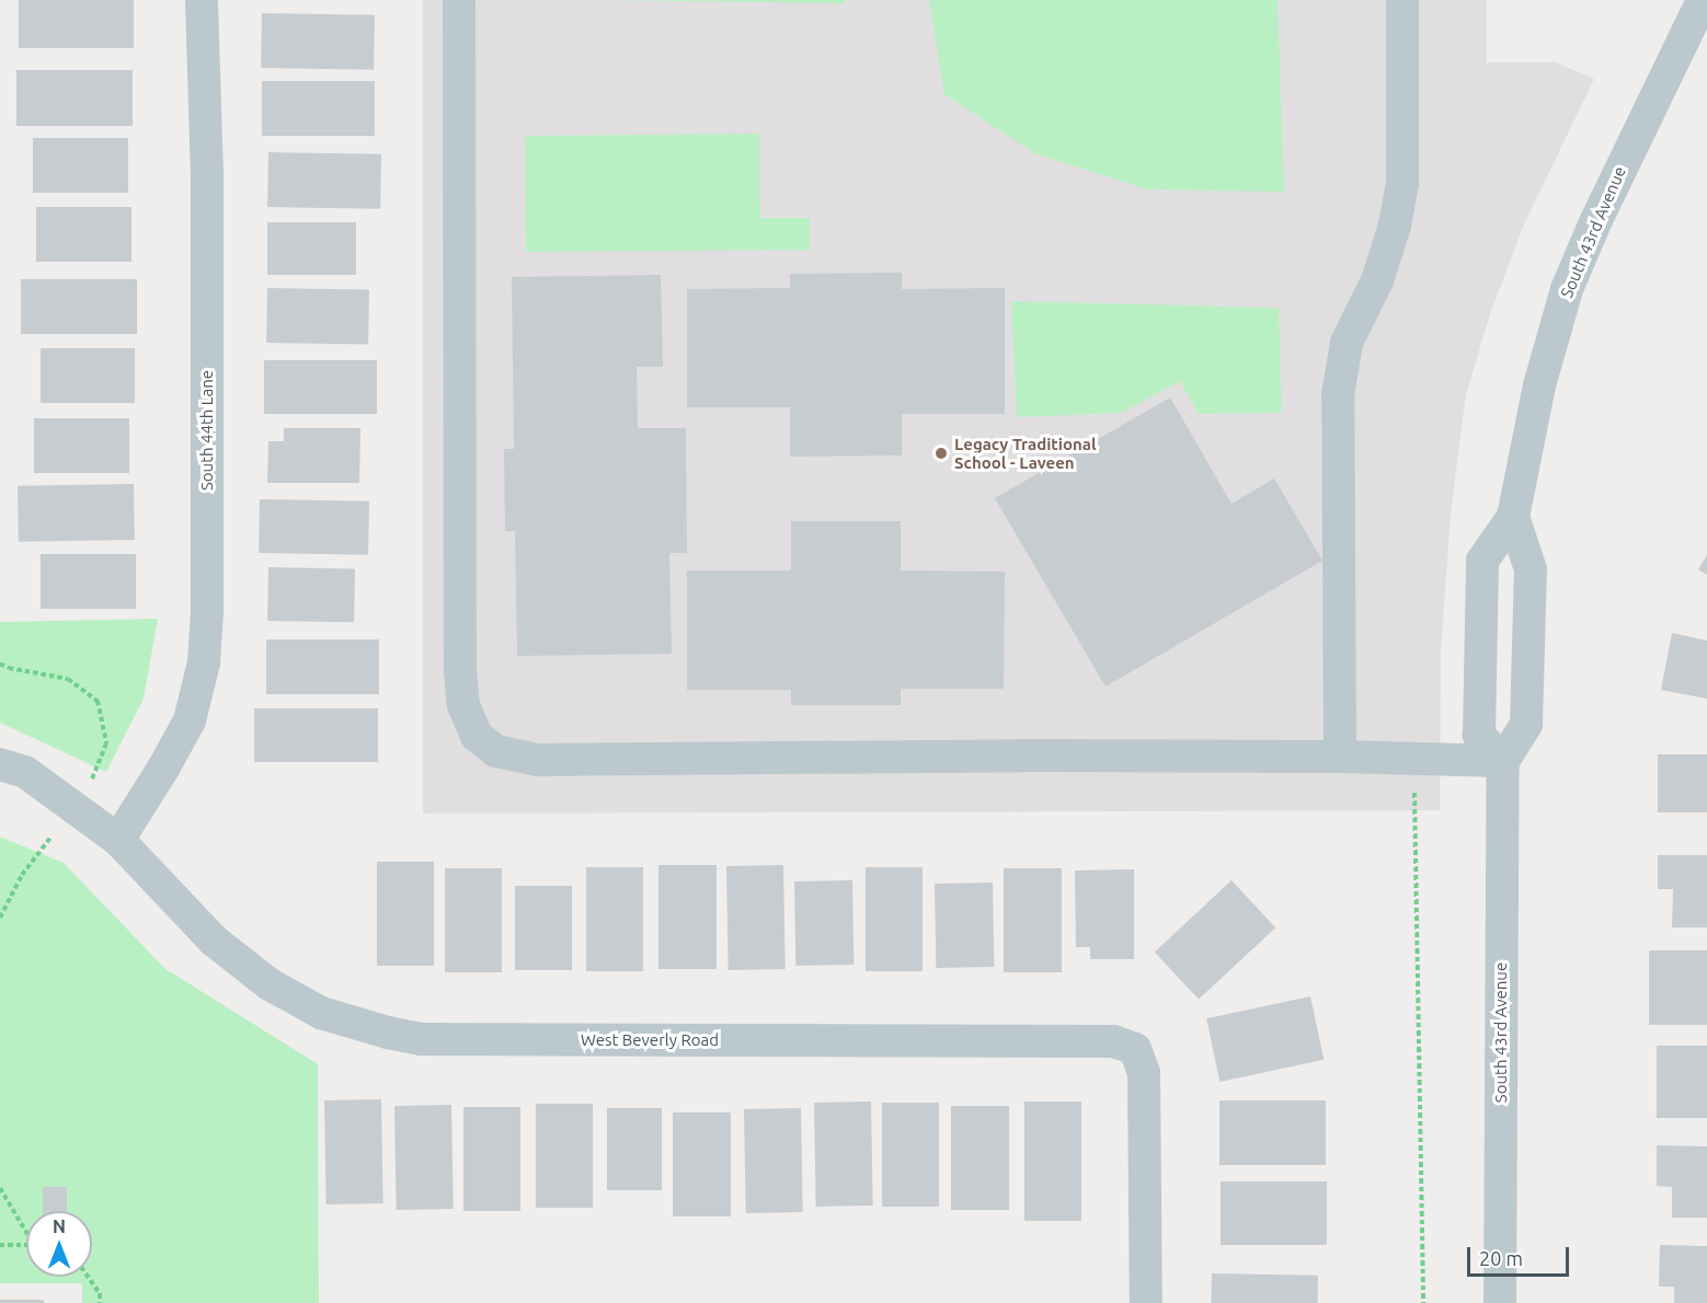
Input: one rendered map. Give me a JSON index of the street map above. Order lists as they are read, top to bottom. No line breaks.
{"streets":{"street":["South 43rd Avenue","South 44th Lane","West Beverly Road"]},"crossings":[["South 44th Lane","West Beverly Road"]],"places":["Legacy Traditional School - Laveen"],"scale_bar":"20 m","north":"top"}
